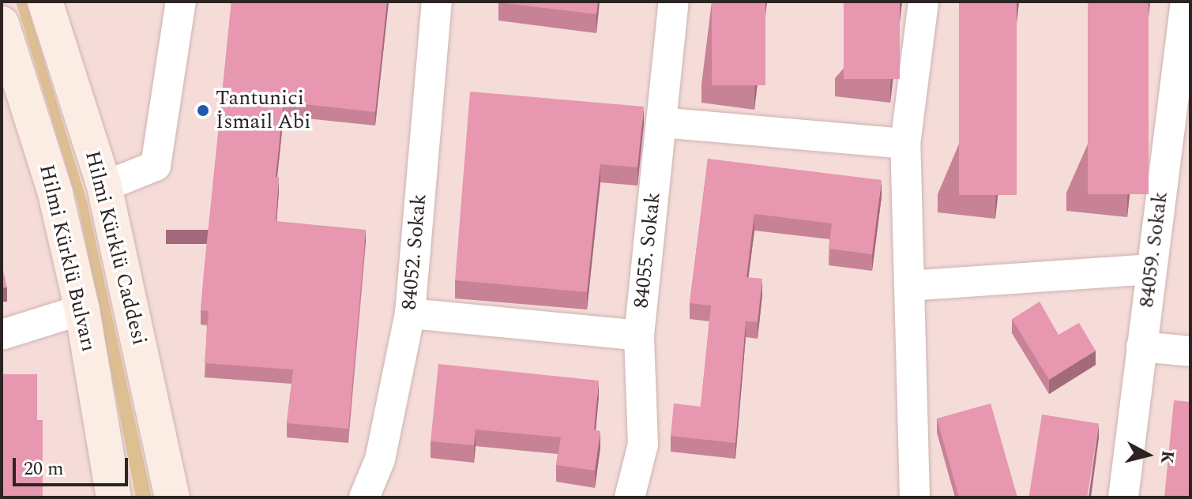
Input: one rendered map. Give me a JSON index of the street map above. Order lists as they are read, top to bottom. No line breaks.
{"streets":{"main road":["Hilmi Kürklü Caddesi","Hilmi Kürklü Bulvarı"],"street":["84059. Sokak","84055. Sokak","84052. Sokak"]},"places":["Tantunici İsmail Abi"],"scale_bar":"20 m","north":"right"}
